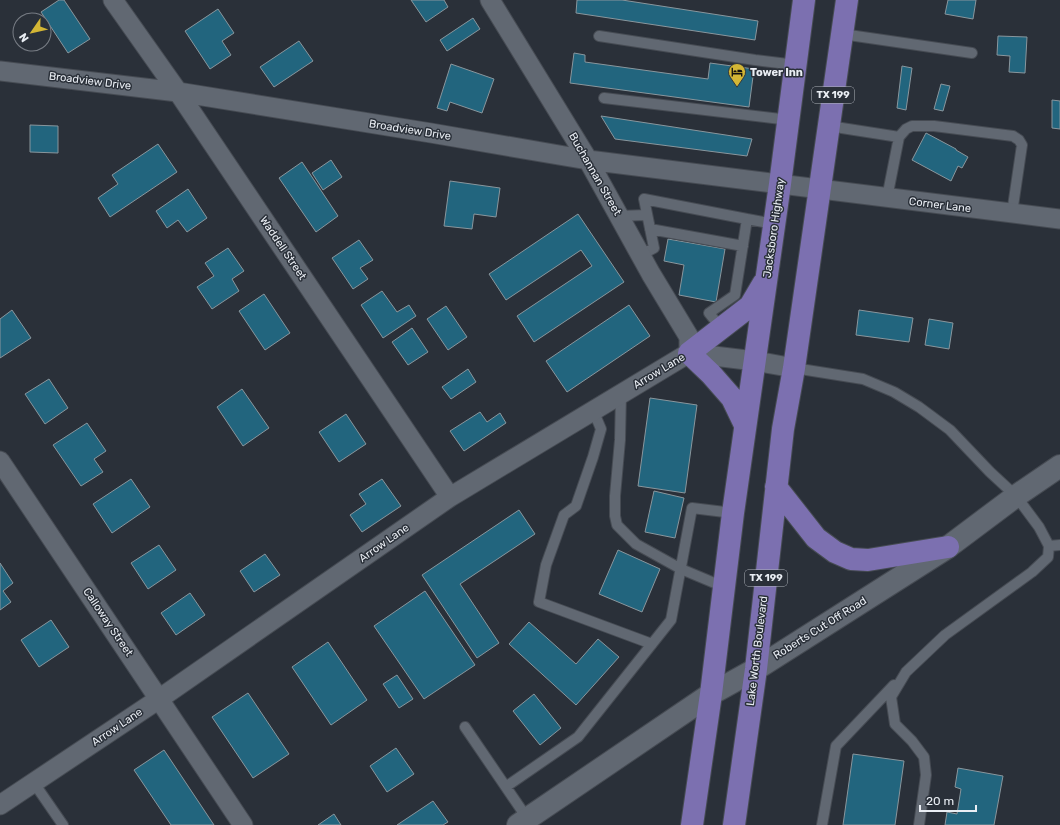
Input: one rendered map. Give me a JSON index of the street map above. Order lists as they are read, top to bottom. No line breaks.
{"streets":{"main road":["TX 199","Jacksboro Highway","Lake Worth Boulevard"],"street":["Broadview Drive","Buchannan Street","Corner Lane","Waddell Street","Arrow Lane","Calloway Street","Roberts Cut Off Road"]},"crossings":[["Broadview Drive","TX 199"],["Broadview Drive","Buchannan Street"],["Broadview Drive","Corner Lane"],["Broadview Drive","Jacksboro Highway"],["Broadview Drive","Waddell Street"],["TX 199","Corner Lane"],["TX 199","Arrow Lane"],["TX 199","Lake Worth Boulevard"],["Buchannan Street","Arrow Lane"],["Jacksboro Highway","Arrow Lane"],["Waddell Street","Arrow Lane"],["Arrow Lane","Calloway Street"],["Arrow Lane","Lake Worth Boulevard"],["Roberts Cut Off Road","Lake Worth Boulevard"]],"places":{"hotel":["Tower Inn"]},"scale_bar":"20 m","north":"bottom left"}
